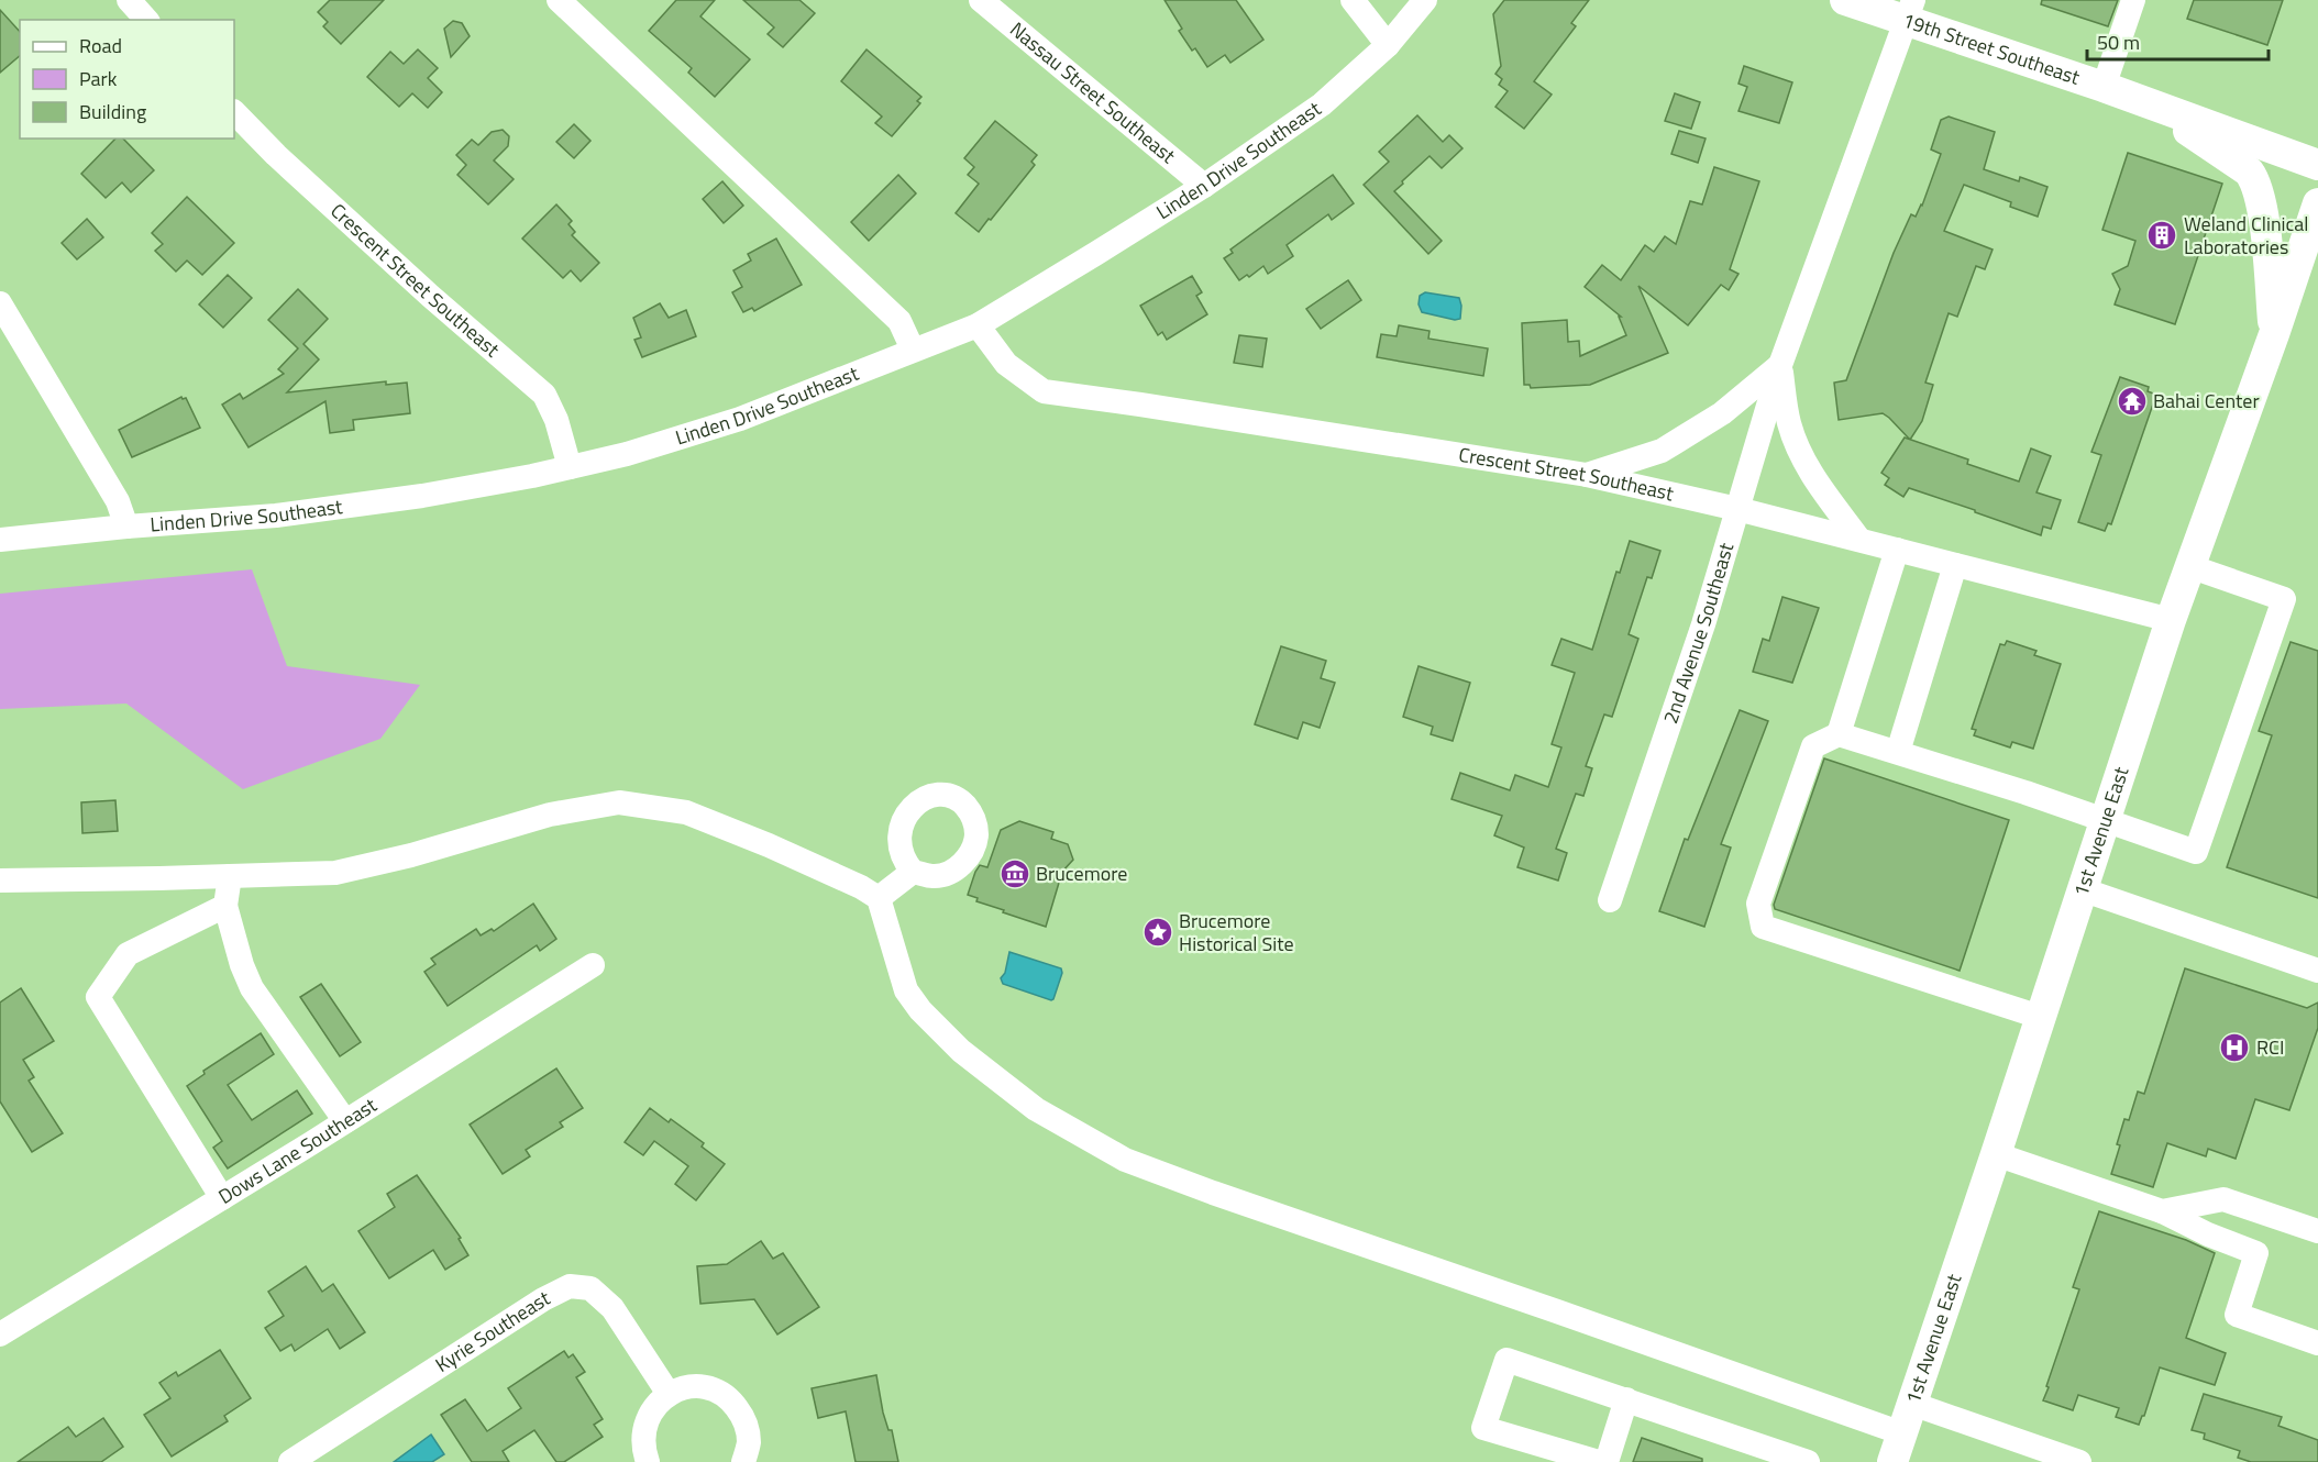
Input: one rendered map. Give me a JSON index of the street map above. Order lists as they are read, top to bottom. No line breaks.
{"streets":{"main road":["19th Street Southeast","1st Avenue East"],"street":["Nassau Street Southeast","Linden Drive Southeast","Crescent Street Southeast","2nd Avenue Southeast","Dows Lane Southeast","Kyrie Southeast"]},"crossings":[["19th Street Southeast","2nd Avenue Southeast"],["19th Street Southeast","1st Avenue East"],["Nassau Street Southeast","Linden Drive Southeast"],["Linden Drive Southeast","Crescent Street Southeast"],["Crescent Street Southeast","2nd Avenue Southeast"],["Crescent Street Southeast","1st Avenue East"]],"places":{"building":["Weland Clinical Laboratories"],"temple":["Bahai Center"],"museum":["Brucemore"],"place":["Brucemore Historical Site"],"hospital":["RCI"]},"legend":["Road","Park","Building"],"scale_bar":"50 m"}
